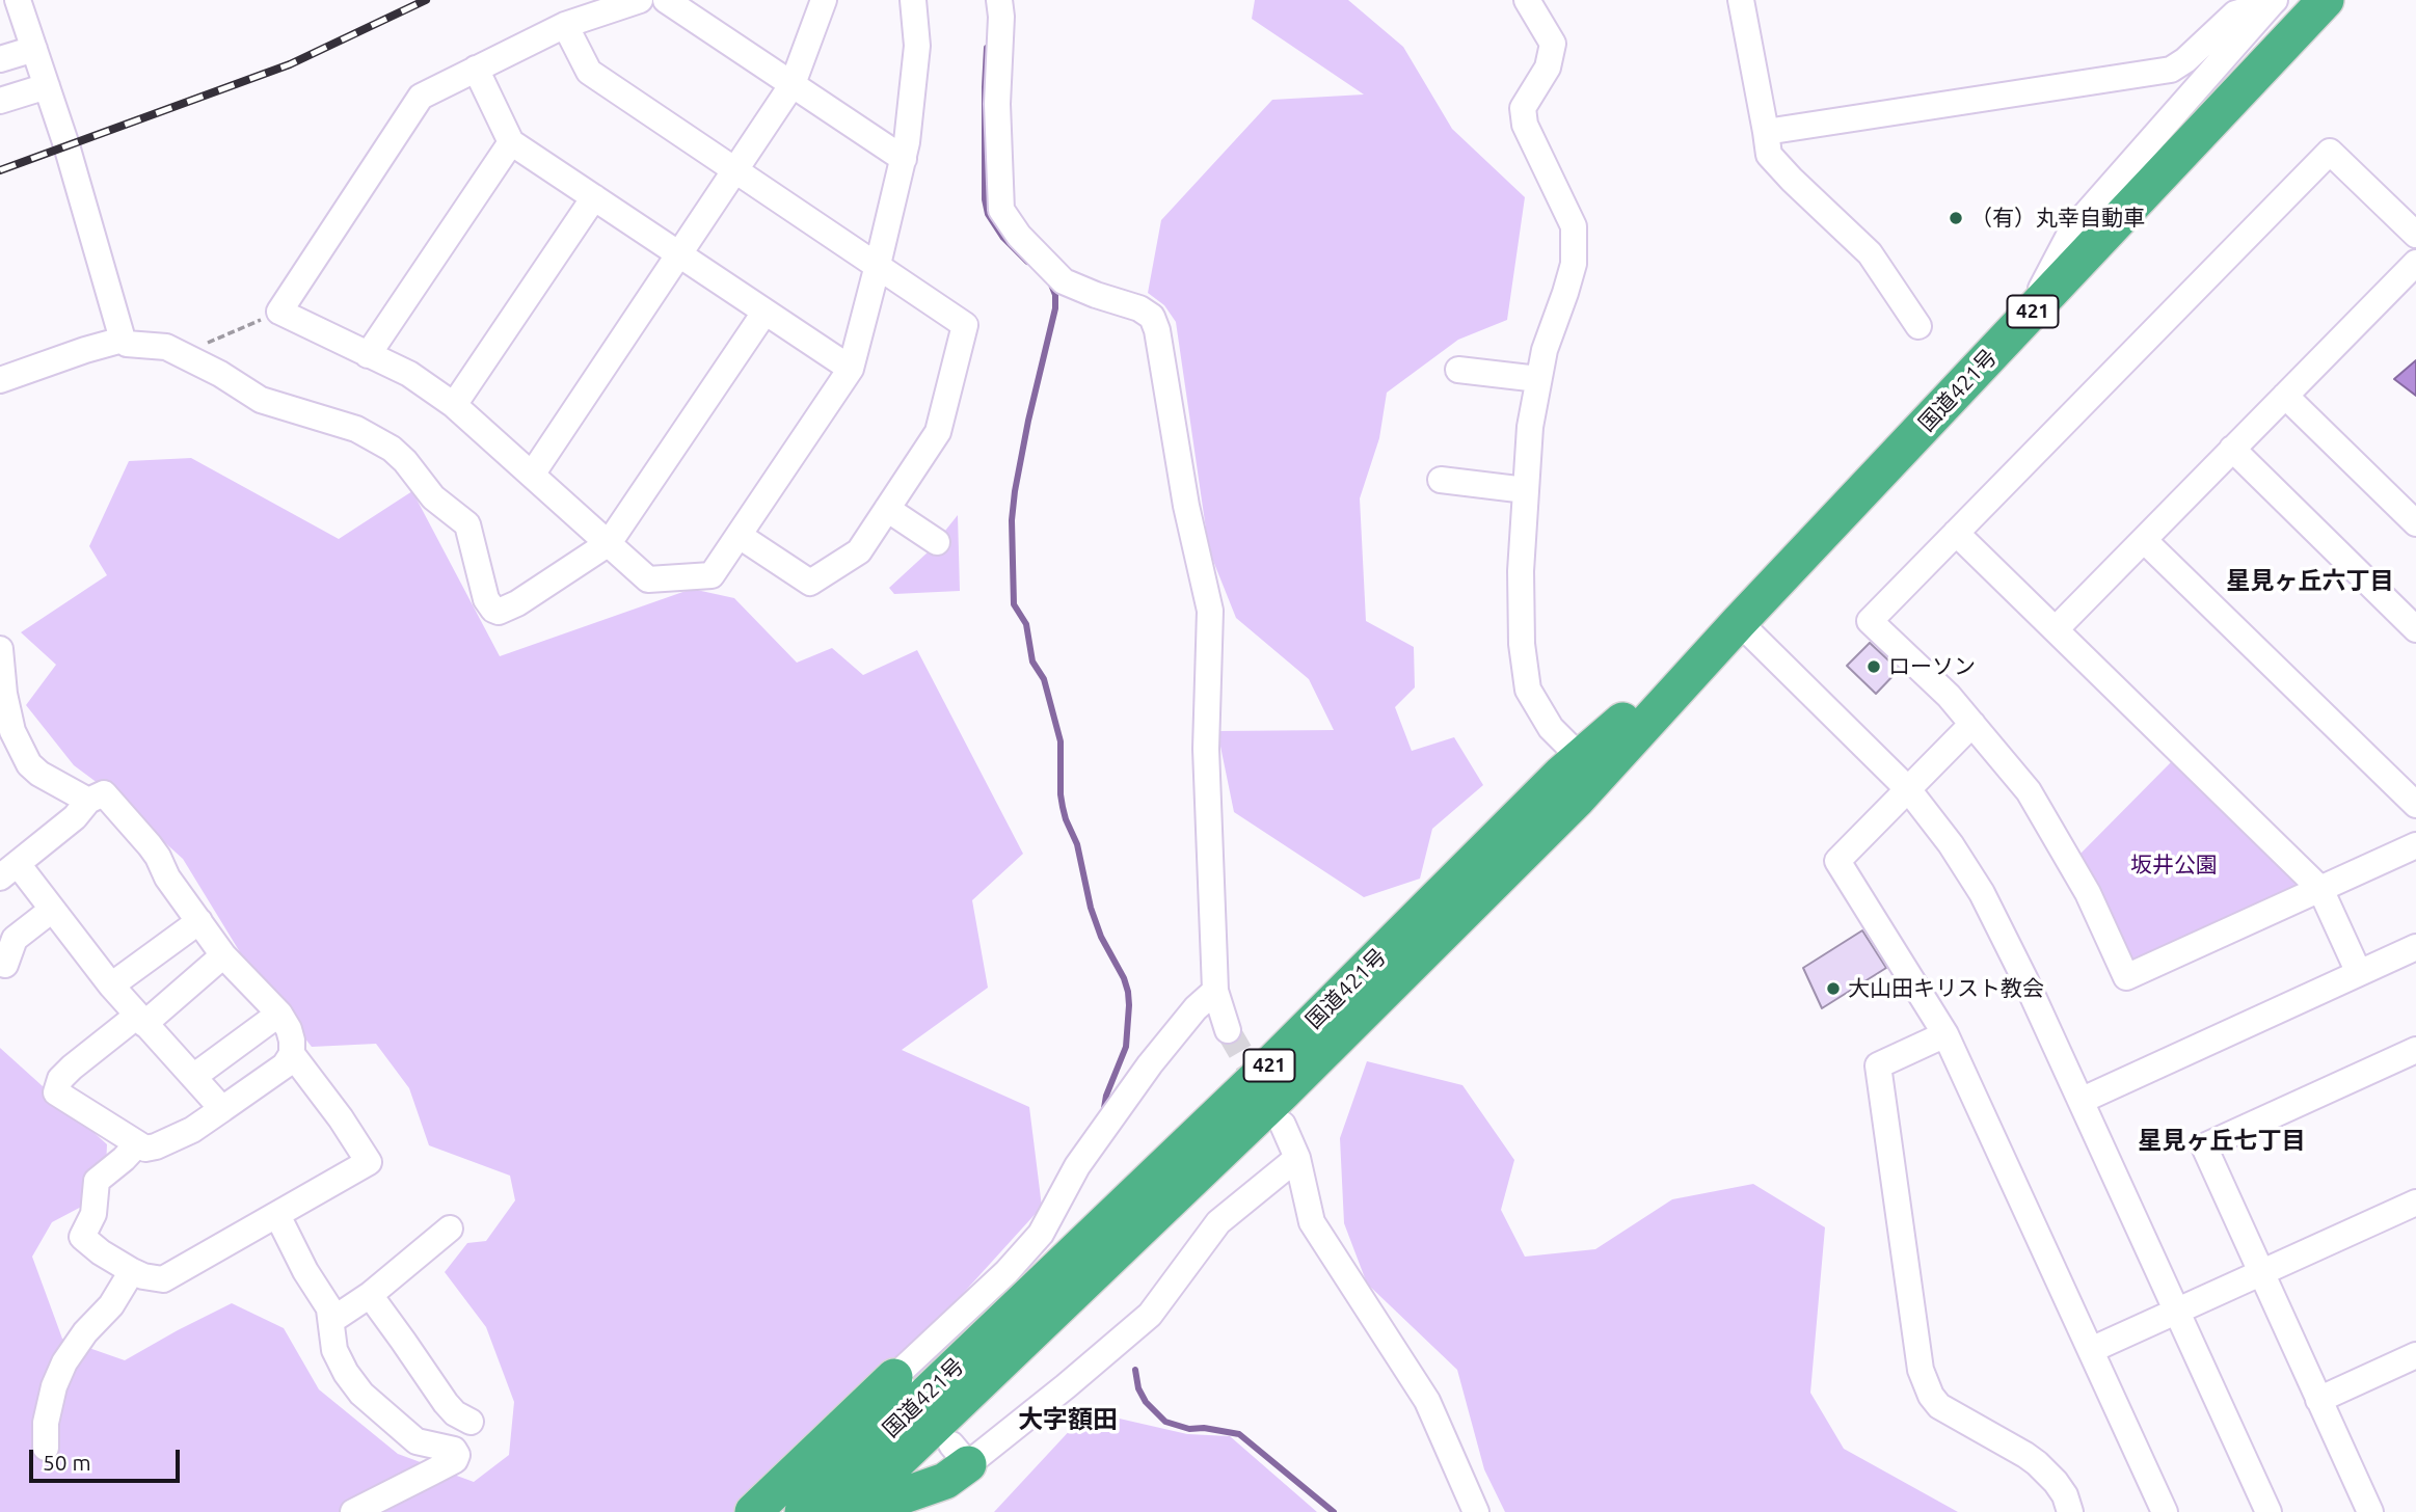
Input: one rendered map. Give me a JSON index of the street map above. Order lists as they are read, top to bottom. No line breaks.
{"streets":{"highway":["421","国道421号"]},"districts":["星見ヶ丘六丁目","星見ヶ丘七丁目","大字額田"],"parks":["坂井公園"],"places":["（有）丸幸自動車","ローソン","大山田キリスト教会"],"scale_bar":"50 m"}
